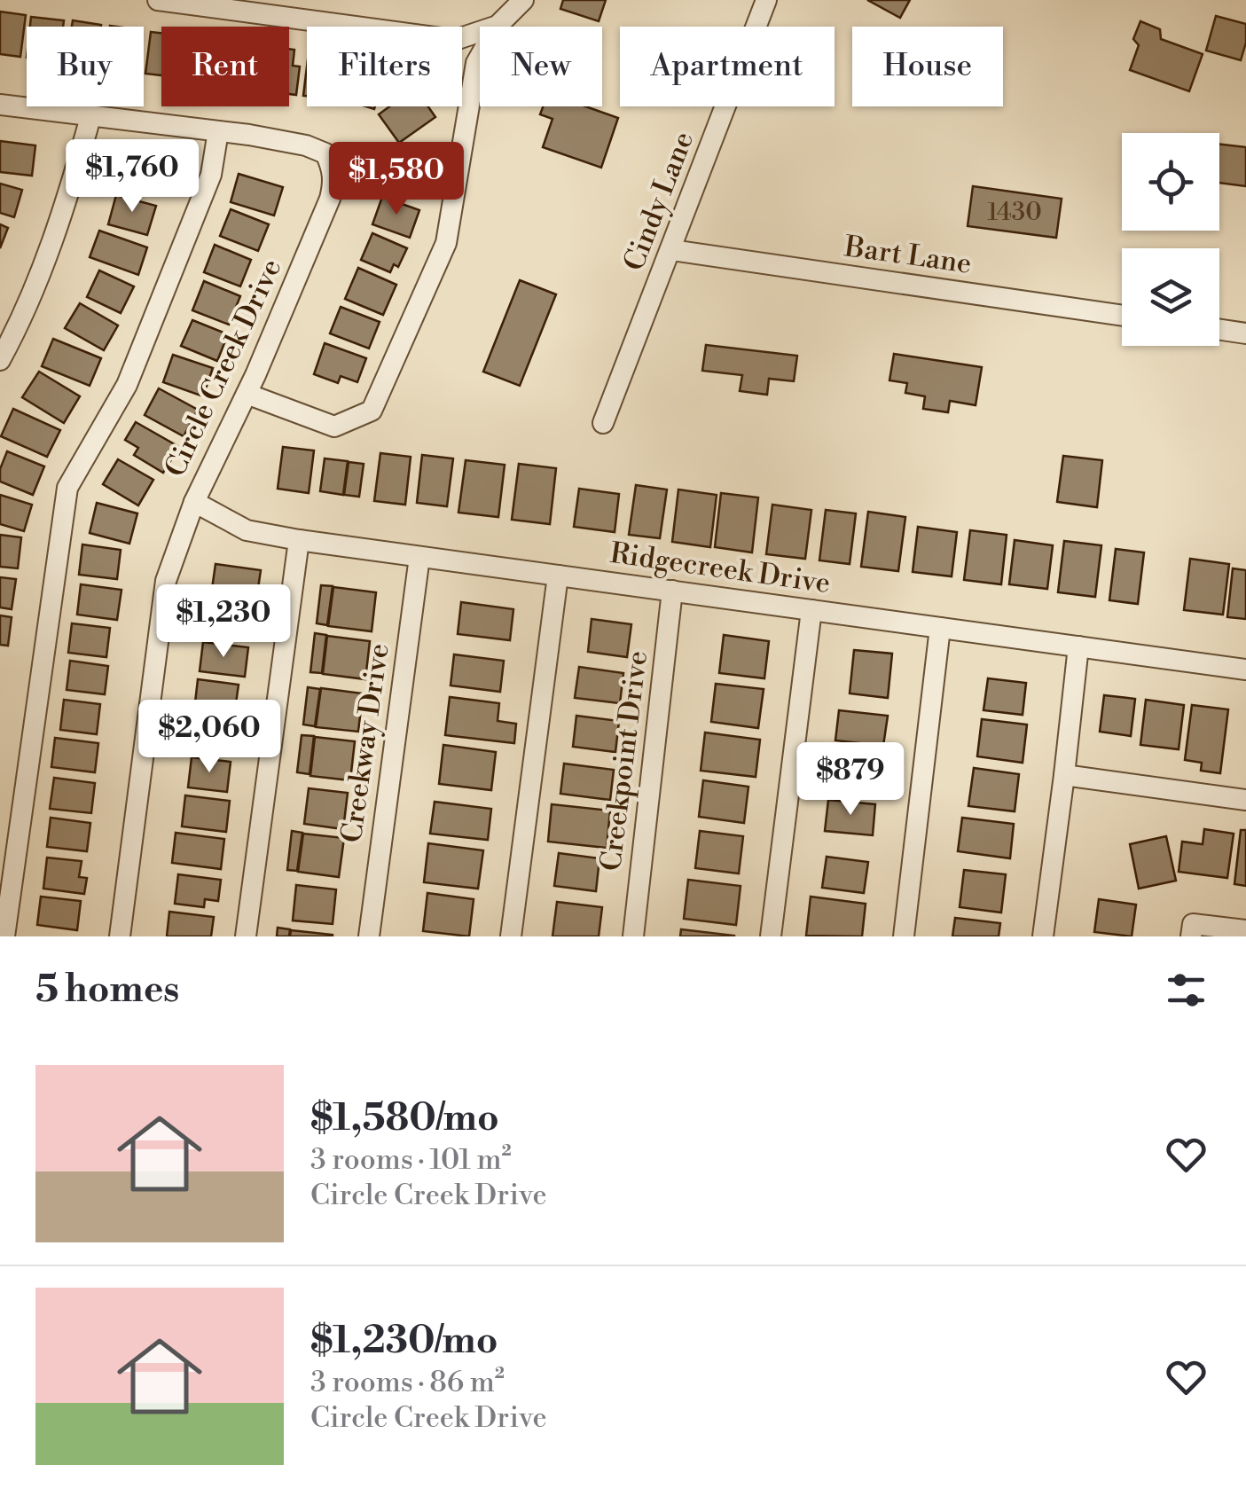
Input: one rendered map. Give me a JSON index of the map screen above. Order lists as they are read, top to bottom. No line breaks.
{"streets":{"street":["Cindy Lane","Bart Lane","Circle Creek Drive","Ridgecreek Drive","Creekway Drive","Creekpoint Drive"]},"crossings":[["Cindy Lane","Bart Lane"],["Circle Creek Drive","Ridgecreek Drive"],["Ridgecreek Drive","Creekway Drive"],["Ridgecreek Drive","Creekpoint Drive"]],"house_numbers":["1430"],"page":{"chip":["Buy","Rent","Filters","New","Apartment","House"],"price":["$1,760","$1,580","$1,230","$2,060","$879"],"heading":"5 homes","list":[{"name":"$1,580/mo","note":"3 rooms · 101 m² · Circle Creek Drive"},{"name":"$1,230/mo","note":"3 rooms · 86 m² · Circle Creek Drive"}]}}
